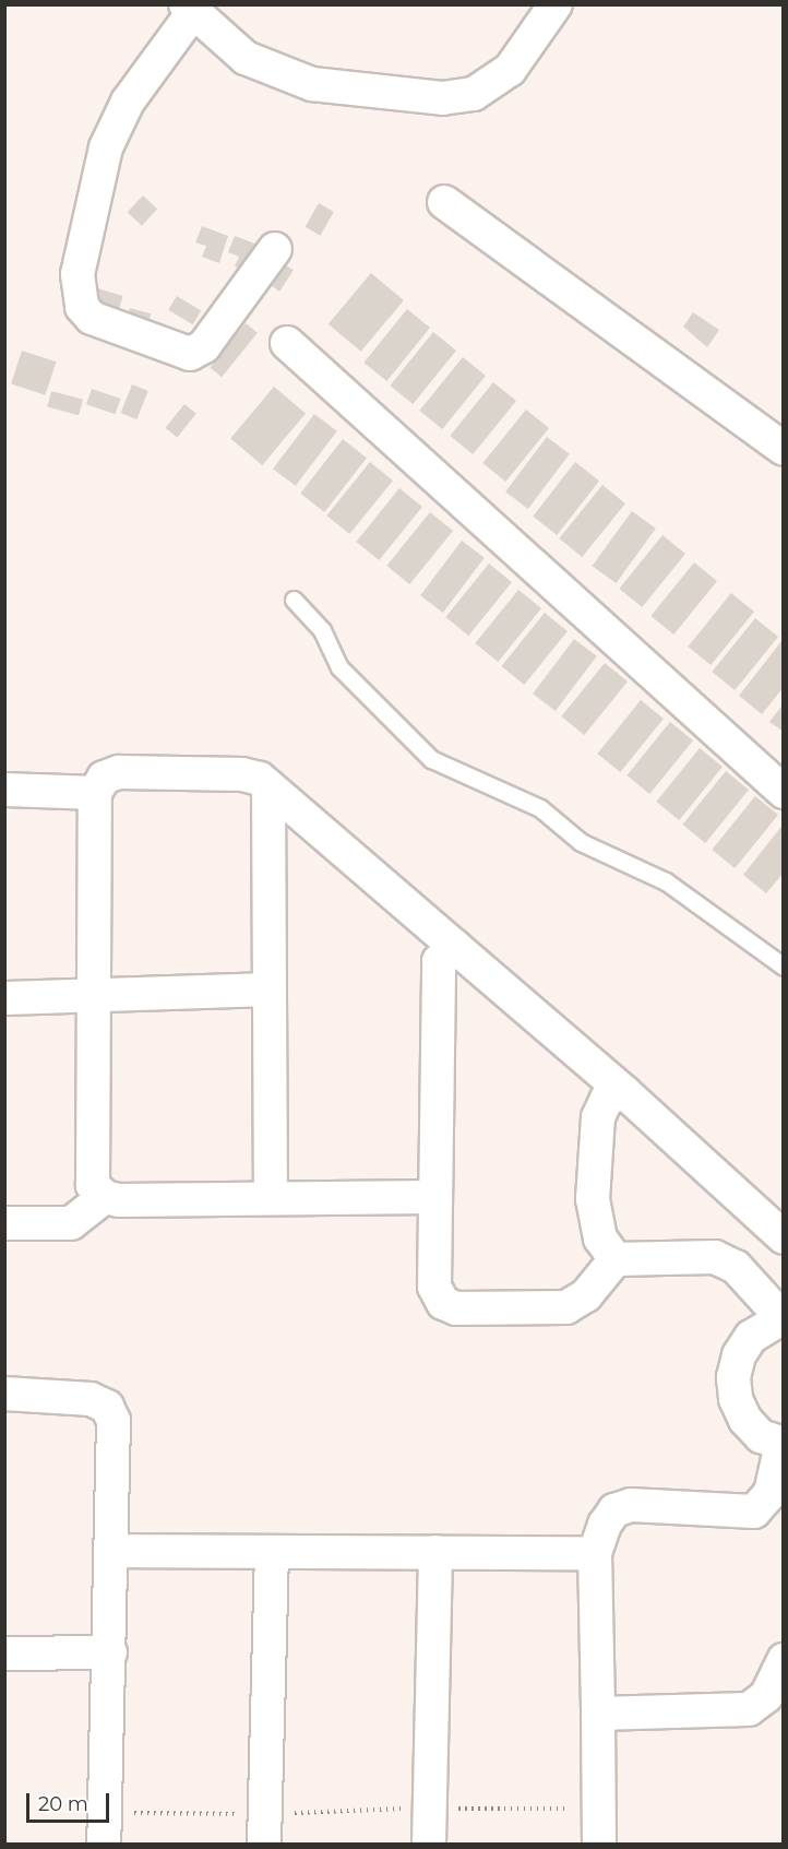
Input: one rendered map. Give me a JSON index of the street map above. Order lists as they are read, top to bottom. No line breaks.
{"scale_bar":"20 m"}
